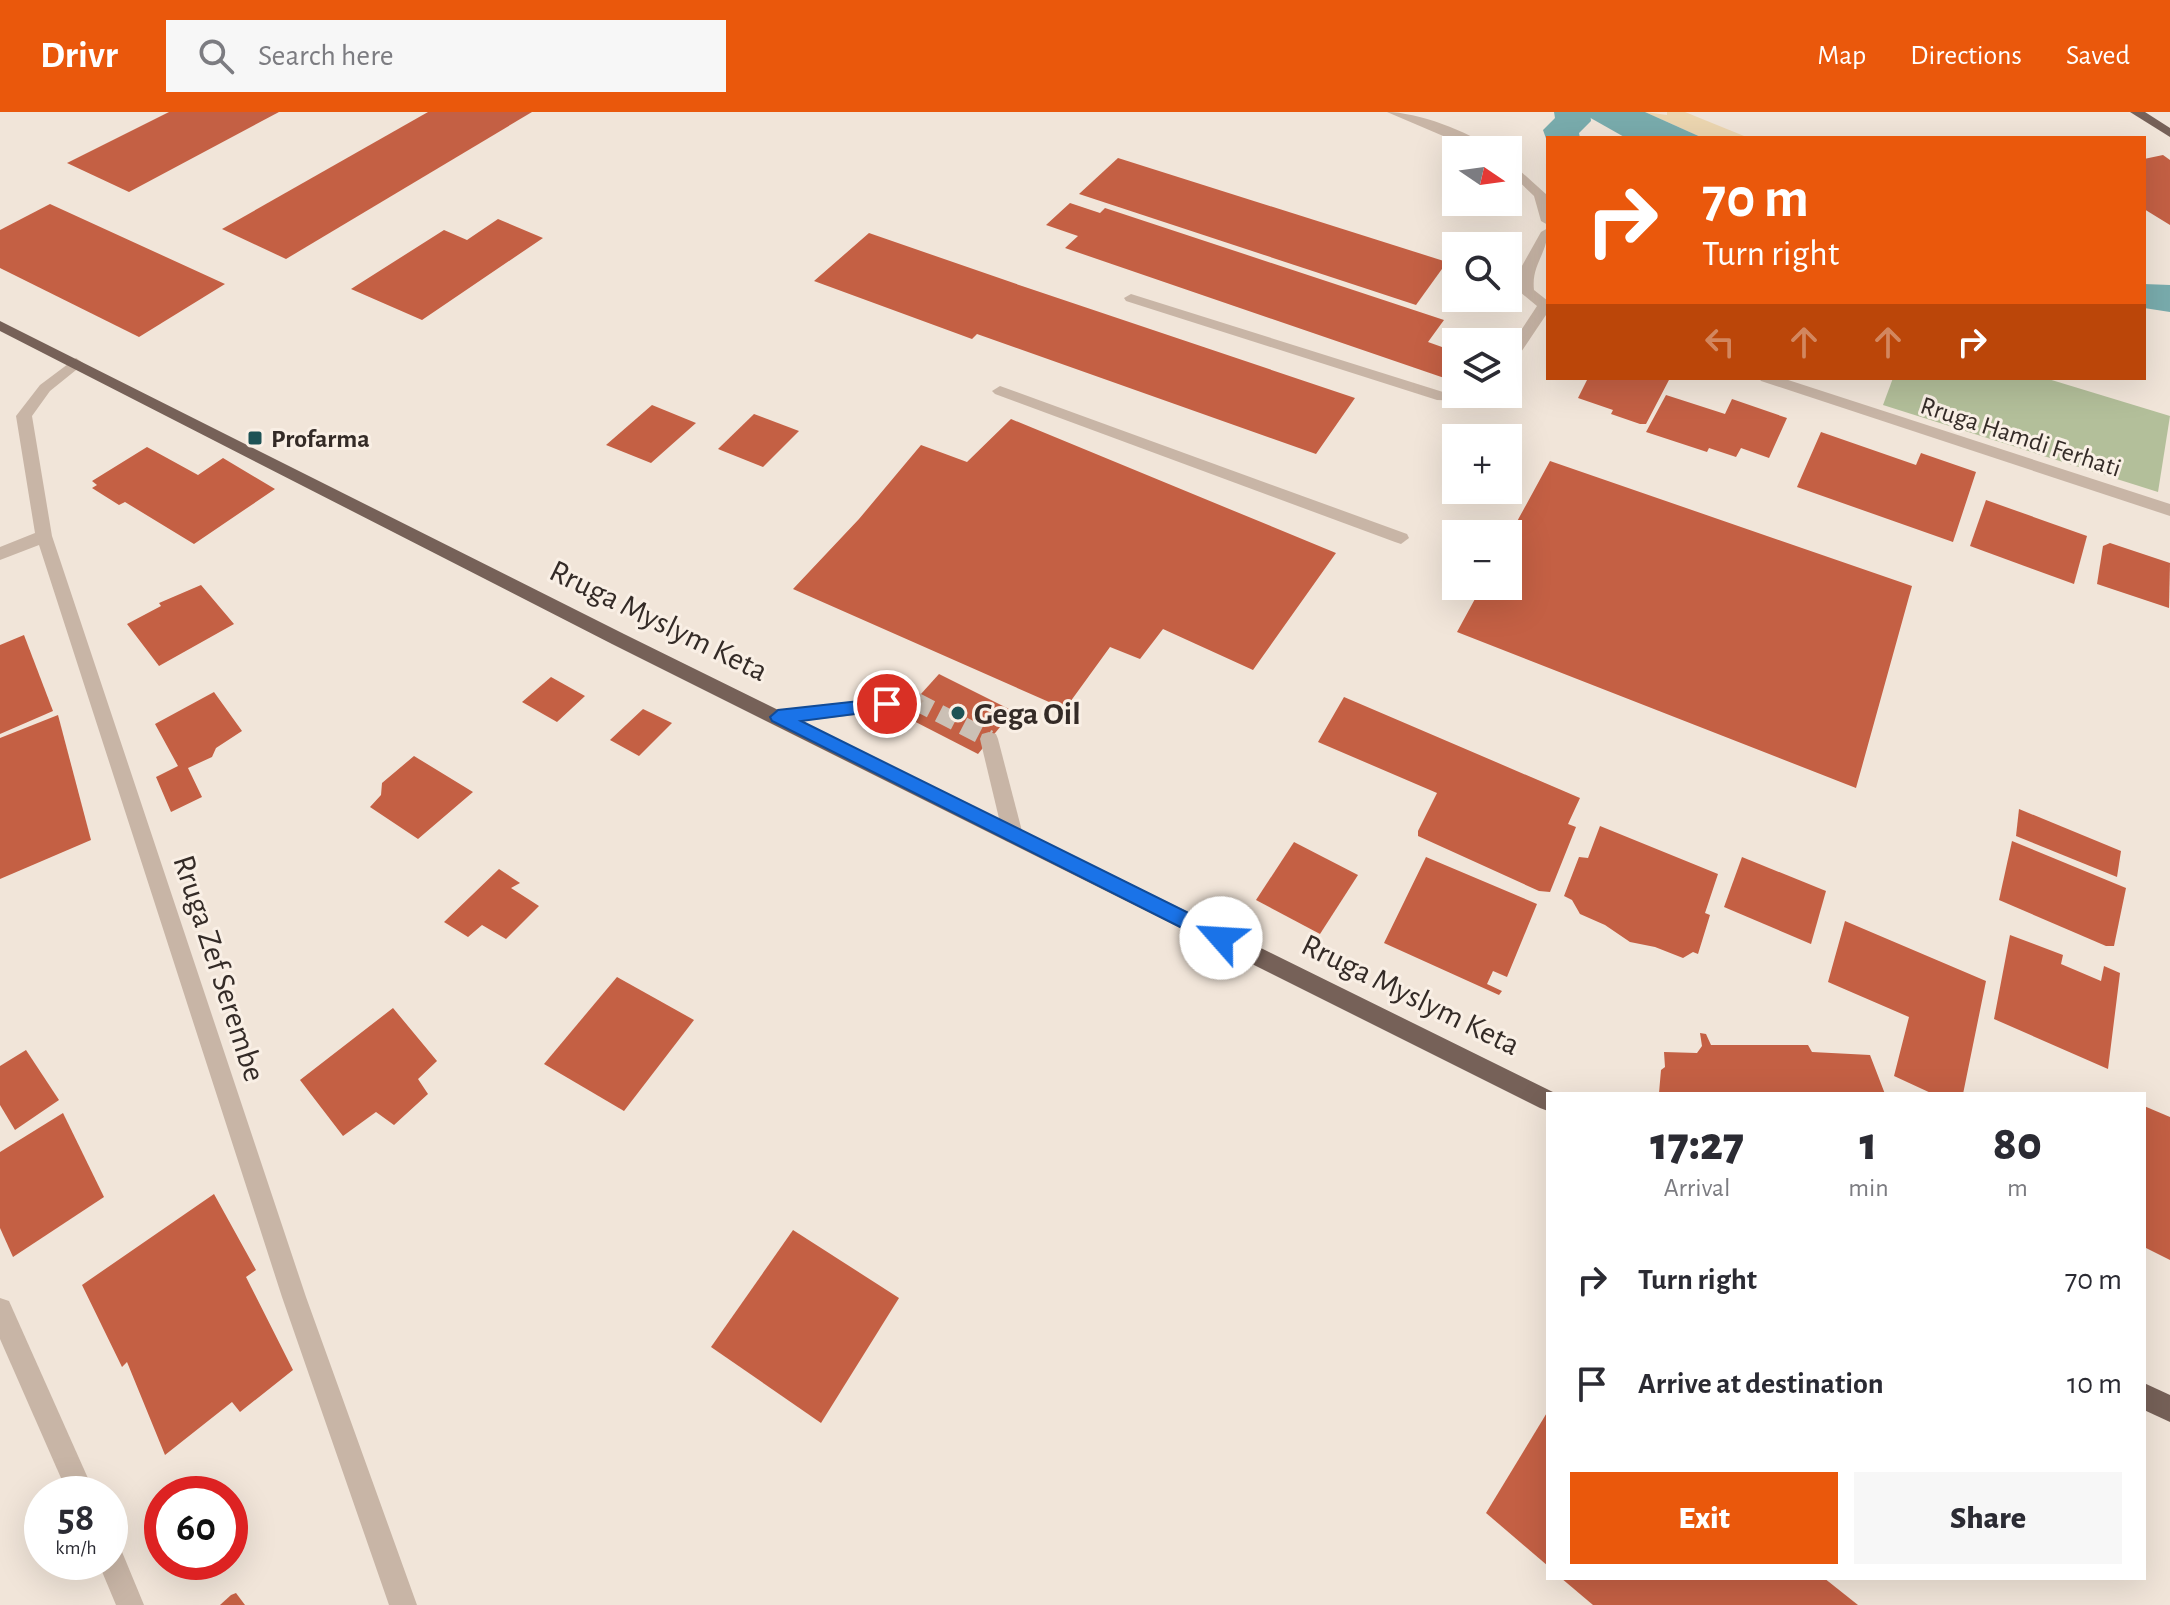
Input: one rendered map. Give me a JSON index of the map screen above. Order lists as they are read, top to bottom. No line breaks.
{"streets":{"main road":["Rruga Myslym Keta"],"street":["Rruga Hamdi Ferhati","Rruga Zef Serembe"]},"crossings":[["Rruga Myslym Keta","Rruga Zef Serembe"]],"places":{"transit":["Profarma"],"other":["Gega Oil"]},"north":"right","page":{"header":"Drivr","search":"Search here","nav":["Map","Directions","Saved"],"map_buttons":["+","−"],"turn":["70 m","Turn right"],"eta":["17:27","Arrival","1","min","80","m"],"list":[{"name":"Turn right","value":"70 m"},{"name":"Arrive at destination","value":"10 m"}],"buttons":["Exit","Share"],"speed":"58 km/h","limit":"60"}}
